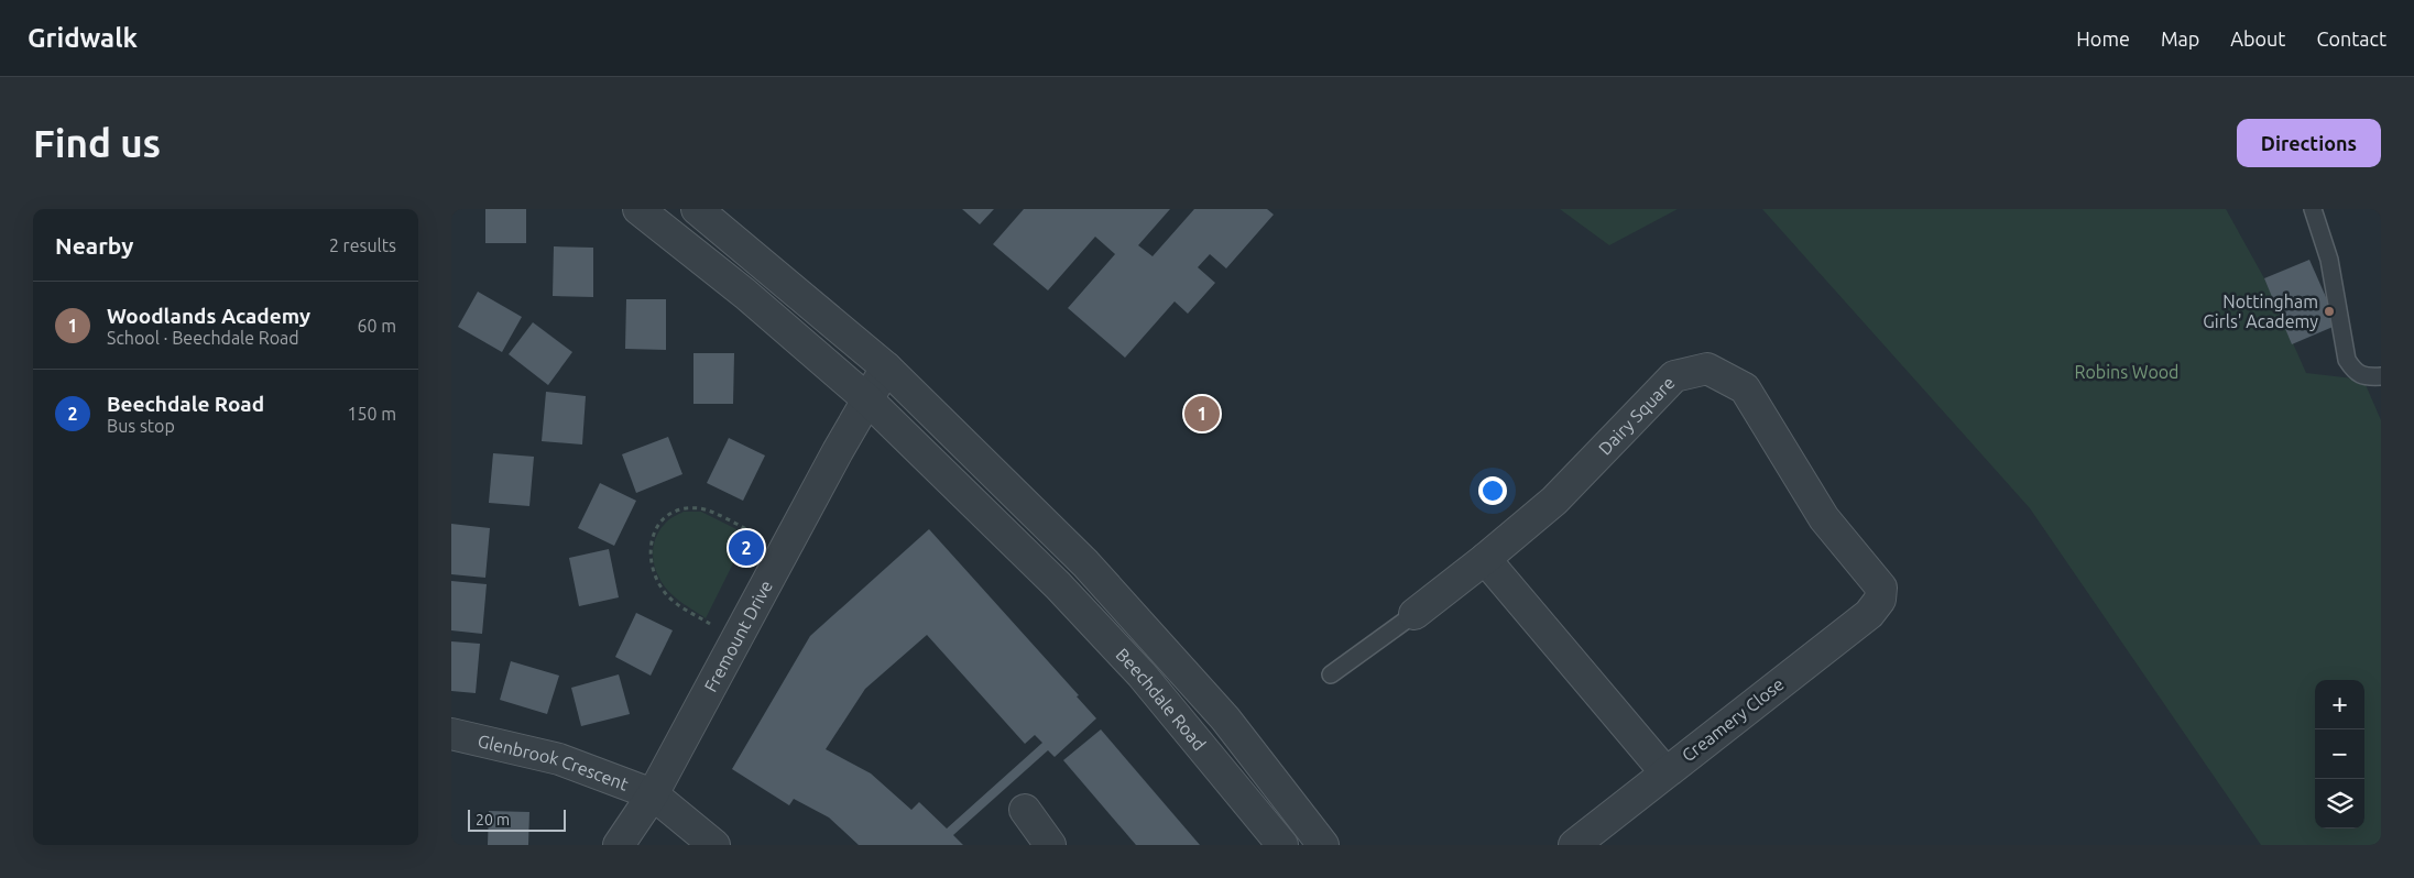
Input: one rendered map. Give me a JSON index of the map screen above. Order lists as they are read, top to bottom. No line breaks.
{"streets":{"street":["Dairy Square","Fremount Drive","Beechdale Road","Creamery Close","Glenbrook Crescent"]},"crossings":[["Dairy Square","Creamery Close"],["Fremount Drive","Beechdale Road"],["Fremount Drive","Glenbrook Crescent"]],"parks":["Robins Wood"],"places":["Nottingham Girls' Academy"],"scale_bar":"20 m","page":{"header":"Gridwalk","nav":["Home","Map","About","Contact"],"buttons":"Directions","title":"Find us","heading":["Nearby","2 results"],"list":[{"mark":"1","name":"Woodlands Academy","note":"School · Beechdale Road","value":"60 m"},{"mark":"2","name":"Beechdale Road","note":"Bus stop","value":"150 m"}],"pins":["1","2"],"map_buttons":["+","−"],"scale":"20 m"}}
